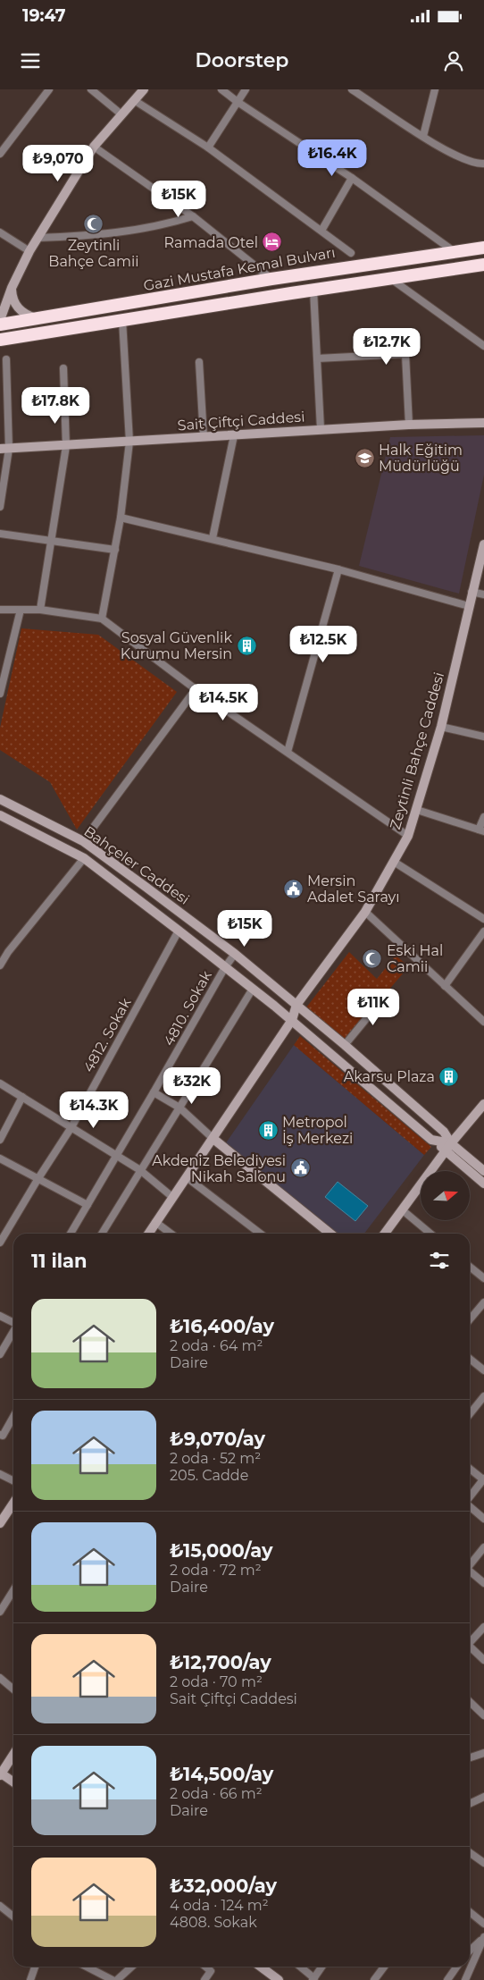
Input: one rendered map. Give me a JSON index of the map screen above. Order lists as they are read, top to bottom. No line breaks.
{"streets":{"highway":["Gazi Mustafa Kemal Bulvarı"],"street":["Sait Çiftçi Caddesi","Zeytinli Bahçe Caddesi","Bahçeler Caddesi","4810. Sokak","4812. Sokak"]},"crossings":[["Zeytinli Bahçe Caddesi","Bahçeler Caddesi"],["Bahçeler Caddesi","4810. Sokak"],["Bahçeler Caddesi","4812. Sokak"]],"places":{"mosque":["Zeytinli Bahçe Camii","Eski Hal Camii"],"hotel":["Ramada Otel"],"school or university":["Halk Eğitim Müdürlüğü"],"building":["Sosyal Güvenlik Kurumu Mersin","Akarsu Plaza","Metropol İş Merkezi"],"public building":["Mersin Adalet Sarayı","Akdeniz Belediyesi Nikah Salonu"]},"north":"right","page":{"status":"19:47","header":"Doorstep","price":["₺16.4K","₺9,070","₺15K","₺12.7K","₺17.8K","₺12.5K","₺14.5K","₺15K","₺11K","₺32K","₺14.3K"],"heading":"11 ilan","list":[{"name":"₺16,400/ay","note":"2 oda · 64 m² · Daire"},{"name":"₺9,070/ay","note":"2 oda · 52 m² · 205. Cadde"},{"name":"₺15,000/ay","note":"2 oda · 72 m² · Daire"},{"name":"₺12,700/ay","note":"2 oda · 70 m² · Sait Çiftçi Caddesi"},{"name":"₺14,500/ay","note":"2 oda · 66 m² · Daire"},{"name":"₺32,000/ay","note":"4 oda · 124 m² · 4808. Sokak"}]}}
